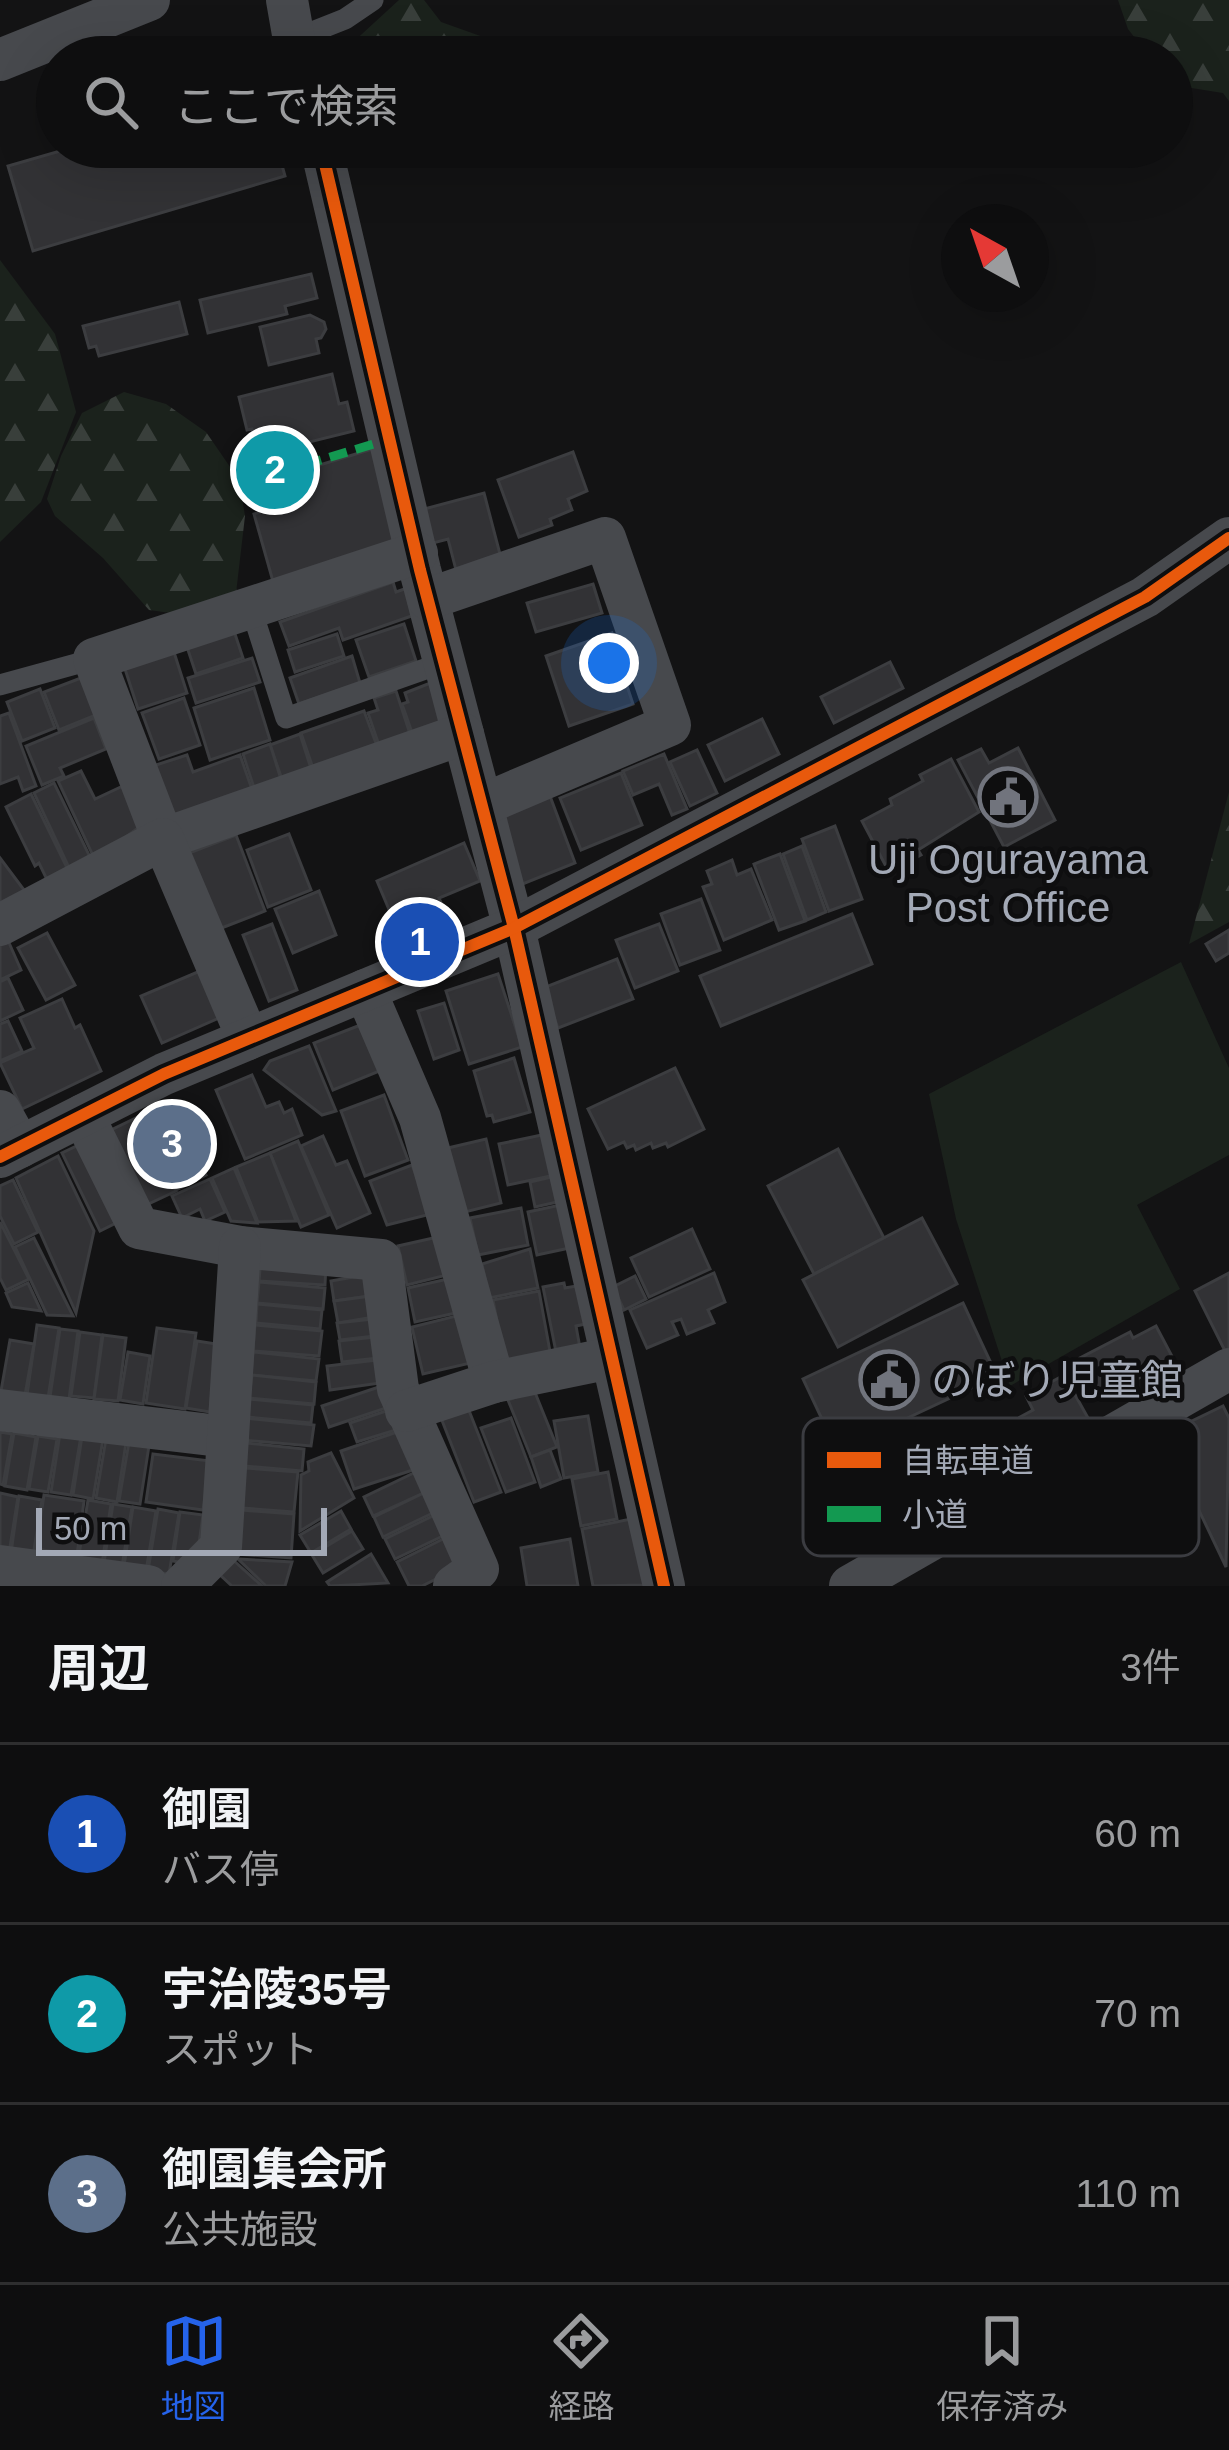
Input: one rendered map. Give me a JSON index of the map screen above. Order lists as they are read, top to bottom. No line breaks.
{"places":{"public building":["Uji Ogurayama Post Office","のぼり児童館"]},"legend":["自転車道","小道"],"scale_bar":"50 m","north":"top left","page":{"search":"ここで検索","pins":["2","1","3"],"scale":"50 m","heading":["周辺","3件"],"list":[{"mark":"1","name":"御園","note":"バス停","value":"60 m"},{"mark":"2","name":"宇治陵35号","note":"スポット","value":"70 m"},{"mark":"3","name":"御園集会所","note":"公共施設","value":"110 m"}],"nav":["地図","経路","保存済み"]}}
